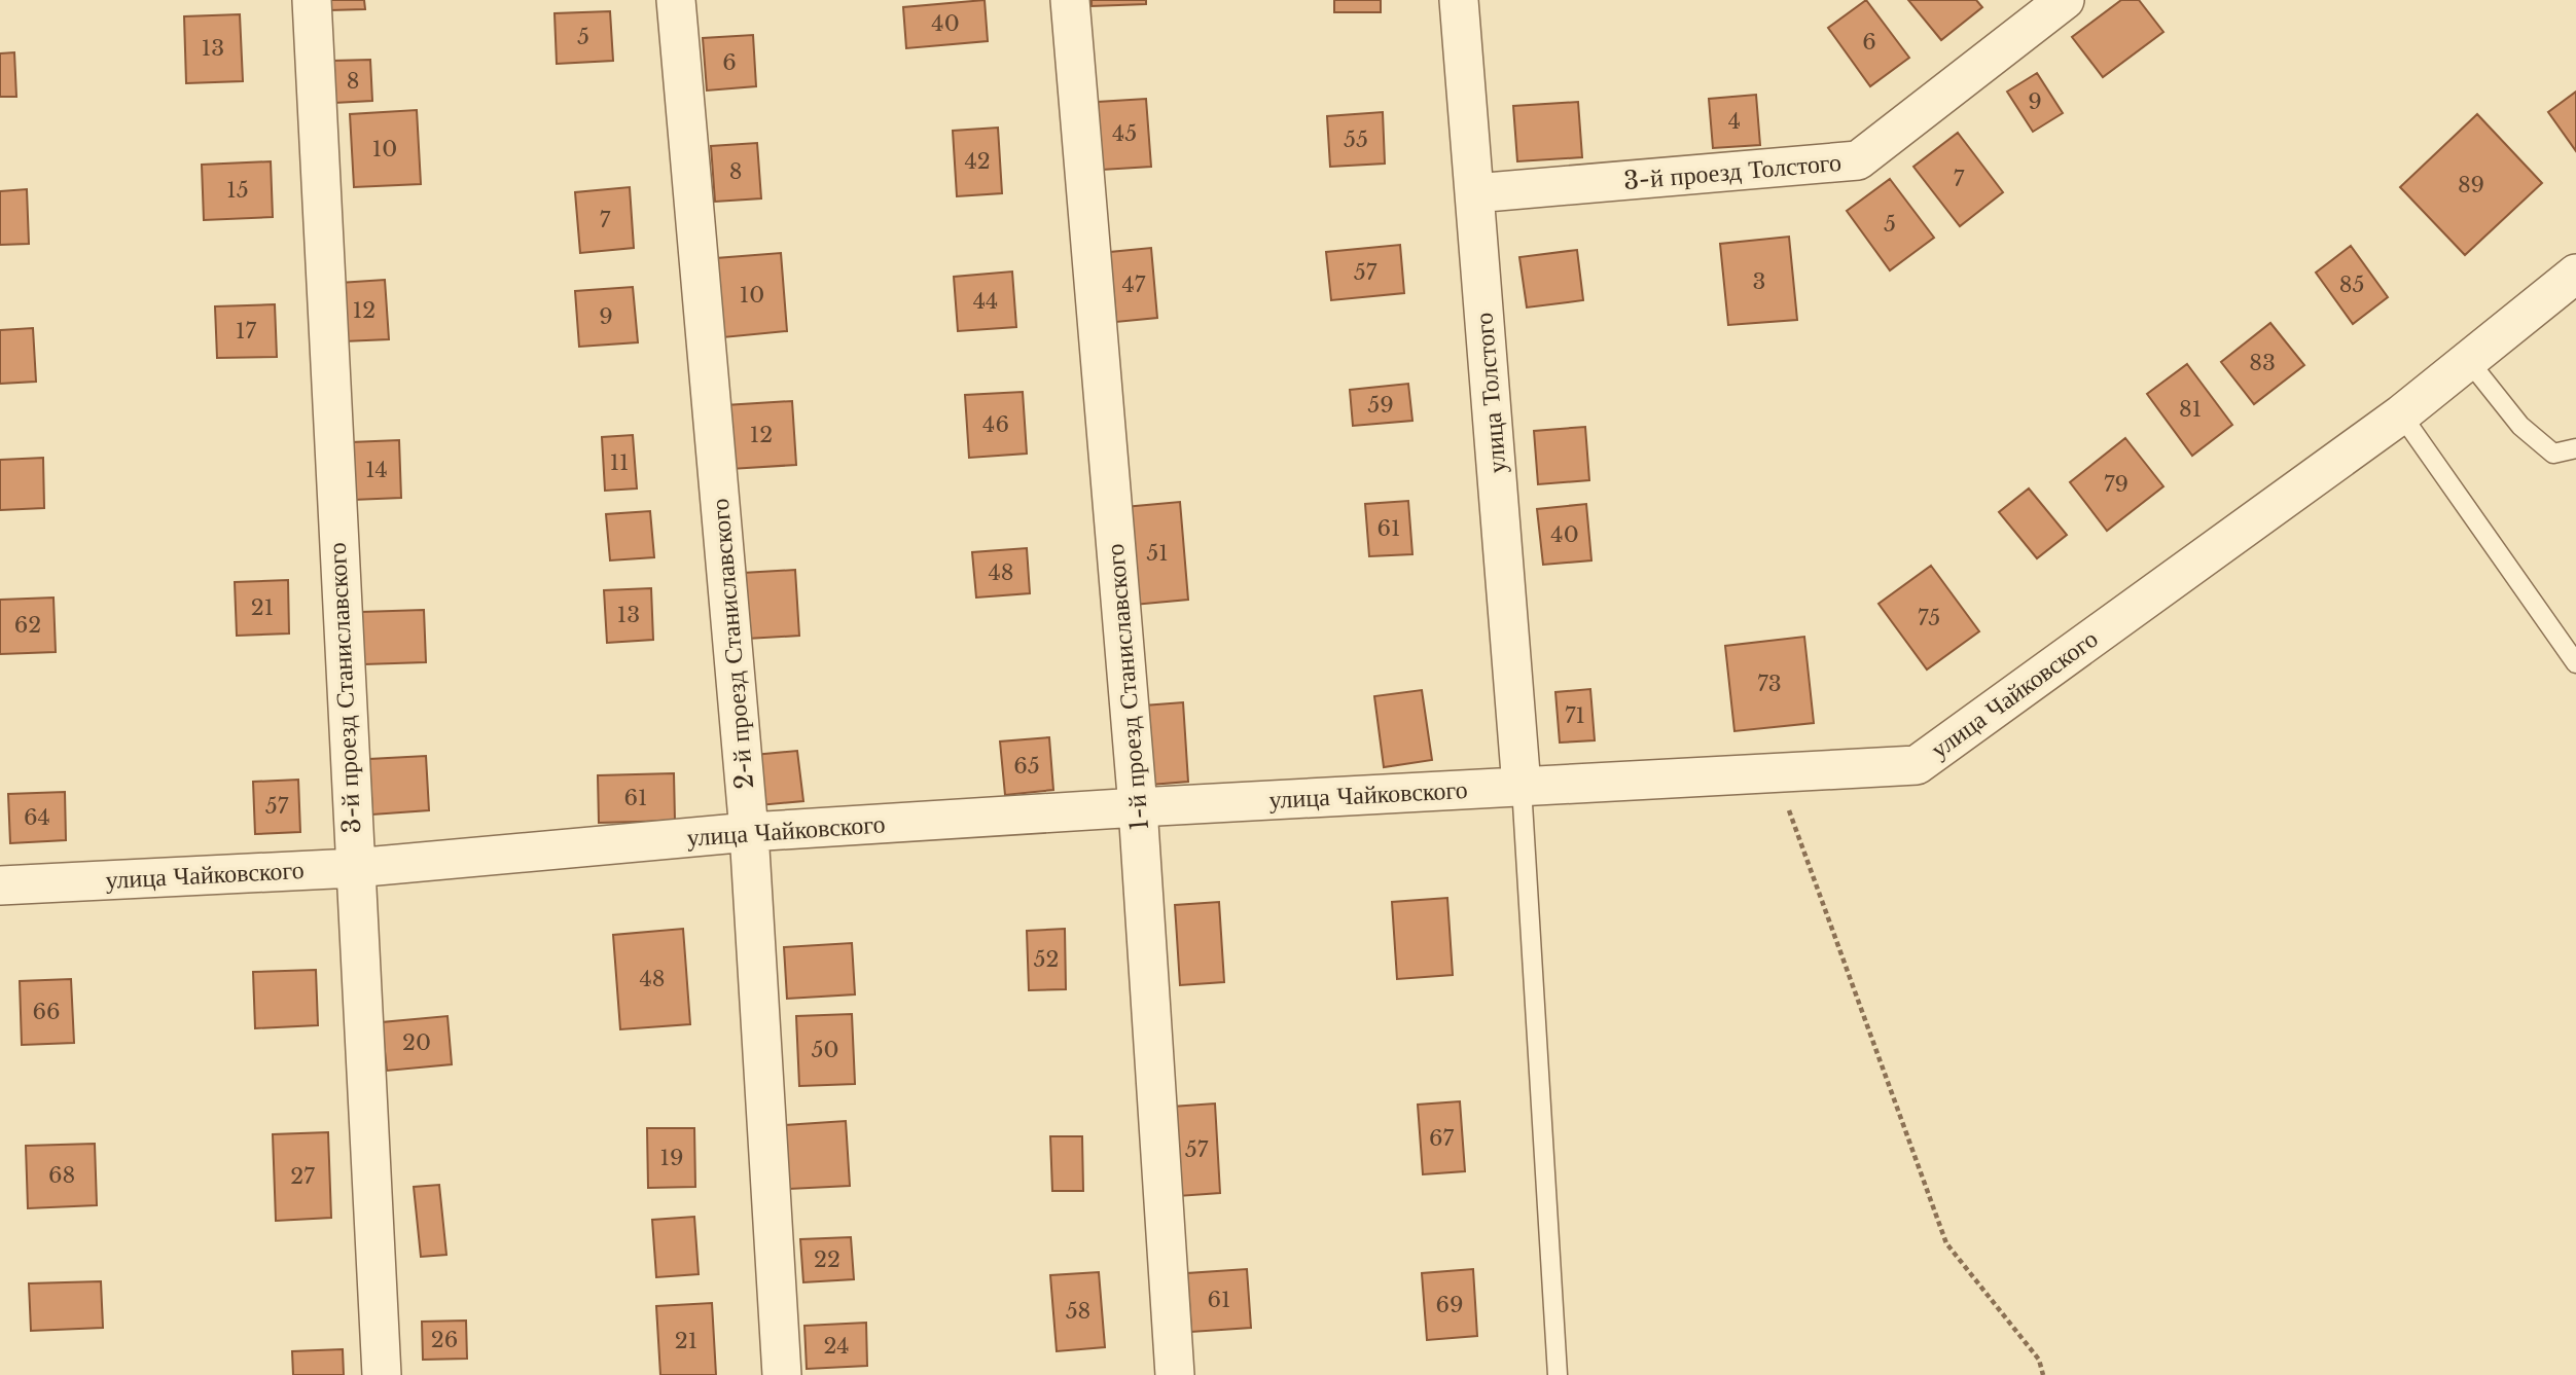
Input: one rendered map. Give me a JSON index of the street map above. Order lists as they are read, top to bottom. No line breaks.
{"streets":{"street":["3-й проезд Толстого","улица Толстого","2-й проезд Станиславского","1-й проезд Станиславского","3-й проезд Станиславского","улица Чайковского"]},"crossings":[["3-й проезд Толстого","улица Толстого"],["улица Толстого","улица Чайковского"],["2-й проезд Станиславского","улица Чайковского"],["1-й проезд Станиславского","улица Чайковского"],["3-й проезд Станиславского","улица Чайковского"]],"house_numbers":["40","5","6","13","6","8","9","4","45","55","10","42","8","7","89","15","7","5","57","3","47","85","10","44","12","9","17","83","59","81","46","12","11","14","79","61","40","51","48","21","13","75","62","73","71","65","61","57","64","52","48","66","20","50","67","57","19","68","27","22","61","69","58","26","21","24"]}
